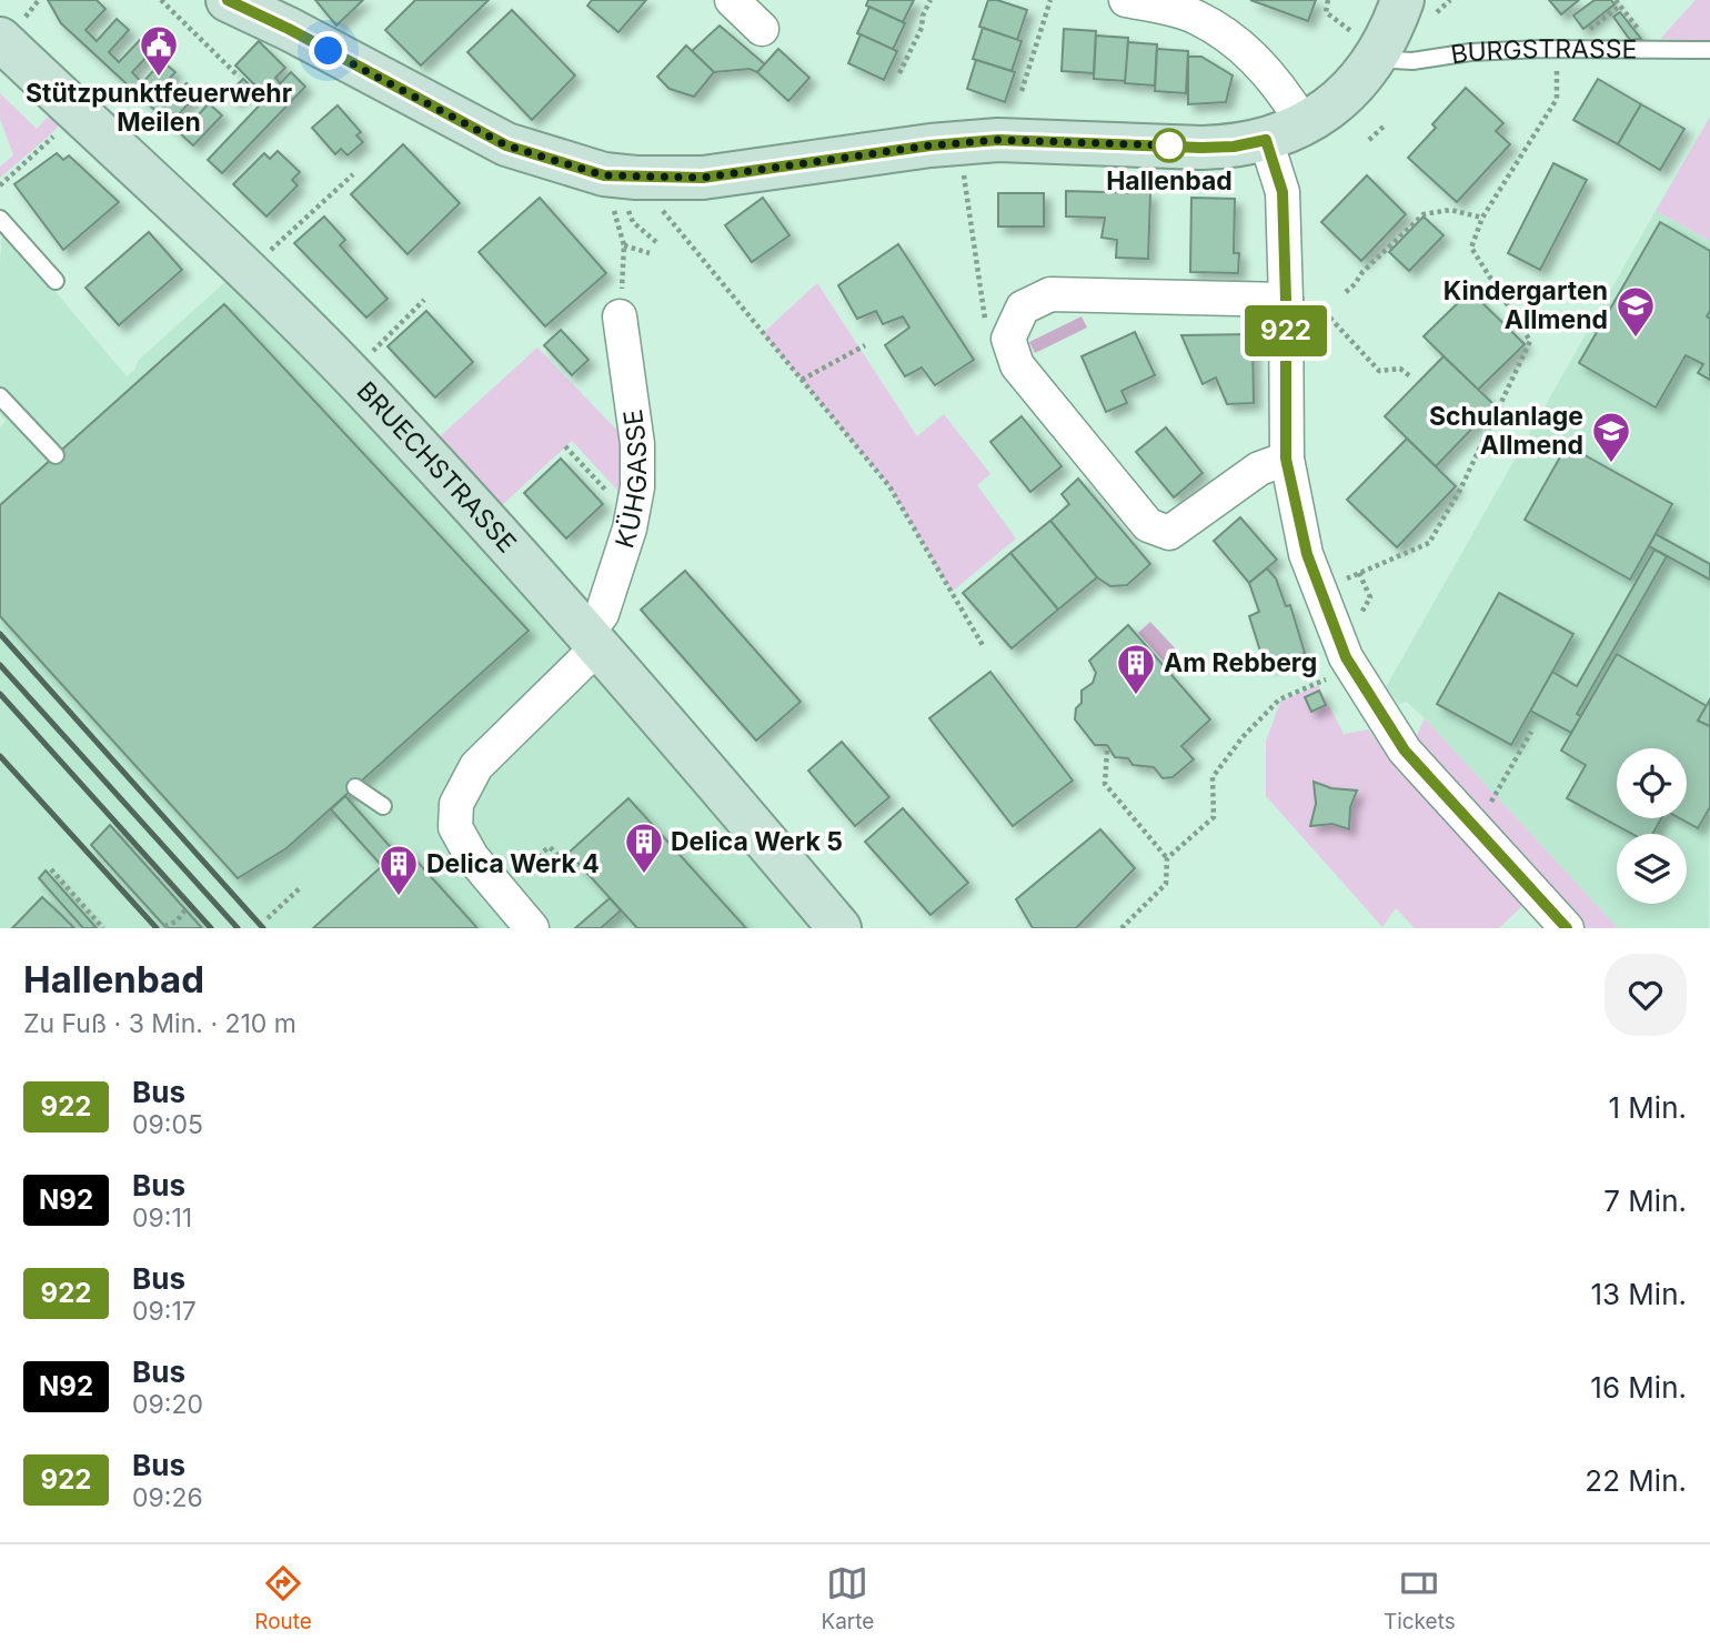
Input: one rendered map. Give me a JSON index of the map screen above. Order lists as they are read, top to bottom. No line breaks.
{"streets":{"street":["BRUECHSTRASSE","KÜHGASSE"],"lane":["BURGSTRASSE"]},"crossings":[["BRUECHSTRASSE","KÜHGASSE"]],"places":{"public building":["Stützpunktfeuerwehr Meilen"],"other":["Hallenbad"],"school or university":["Kindergarten Allmend","Schulanlage Allmend"],"building":["Am Rebberg","Delica Werk 5","Delica Werk 4"]},"lines":["bus line 922"],"page":{"on_map":"922","heading":["Hallenbad","Zu Fuß · 3 Min. · 210 m"],"list":[{"mark":"922","name":"Bus","note":"09:05","value":"1 Min."},{"mark":"N92","name":"Bus","note":"09:11","value":"7 Min."},{"mark":"922","name":"Bus","note":"09:17","value":"13 Min."},{"mark":"N92","name":"Bus","note":"09:20","value":"16 Min."},{"mark":"922","name":"Bus","note":"09:26","value":"22 Min."}],"tabs":["Route","Karte","Tickets"]}}
